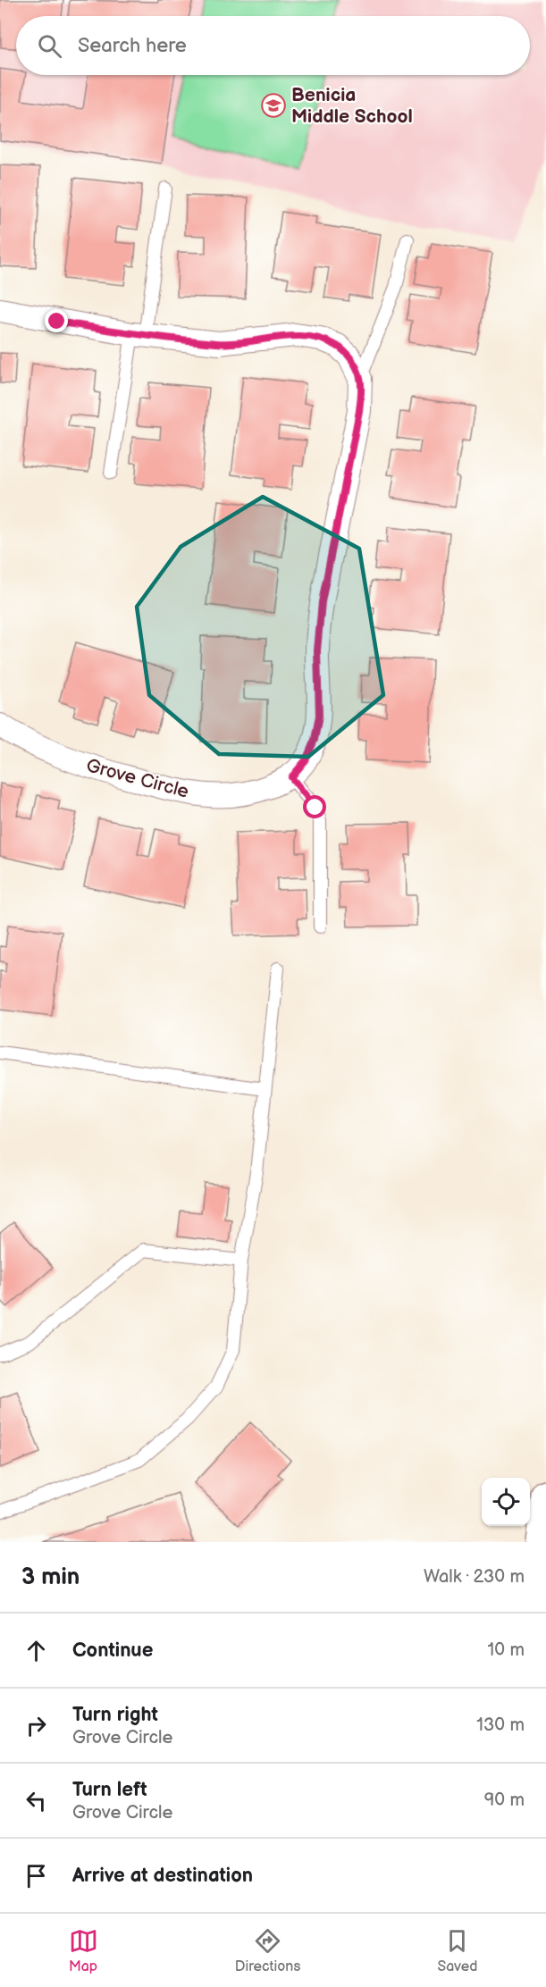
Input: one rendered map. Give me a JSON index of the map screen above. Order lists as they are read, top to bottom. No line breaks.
{"streets":{"street":["Grove Circle"]},"places":{"school or university":["Benicia Middle School"]},"page":{"search":"Search here","heading":["3 min","Walk · 230 m"],"list":[["Continue","10 m"],["Turn right","Grove Circle","130 m"],["Turn left","Grove Circle","90 m"],"Arrive at destination"],"nav":["Map","Directions","Saved"]}}
